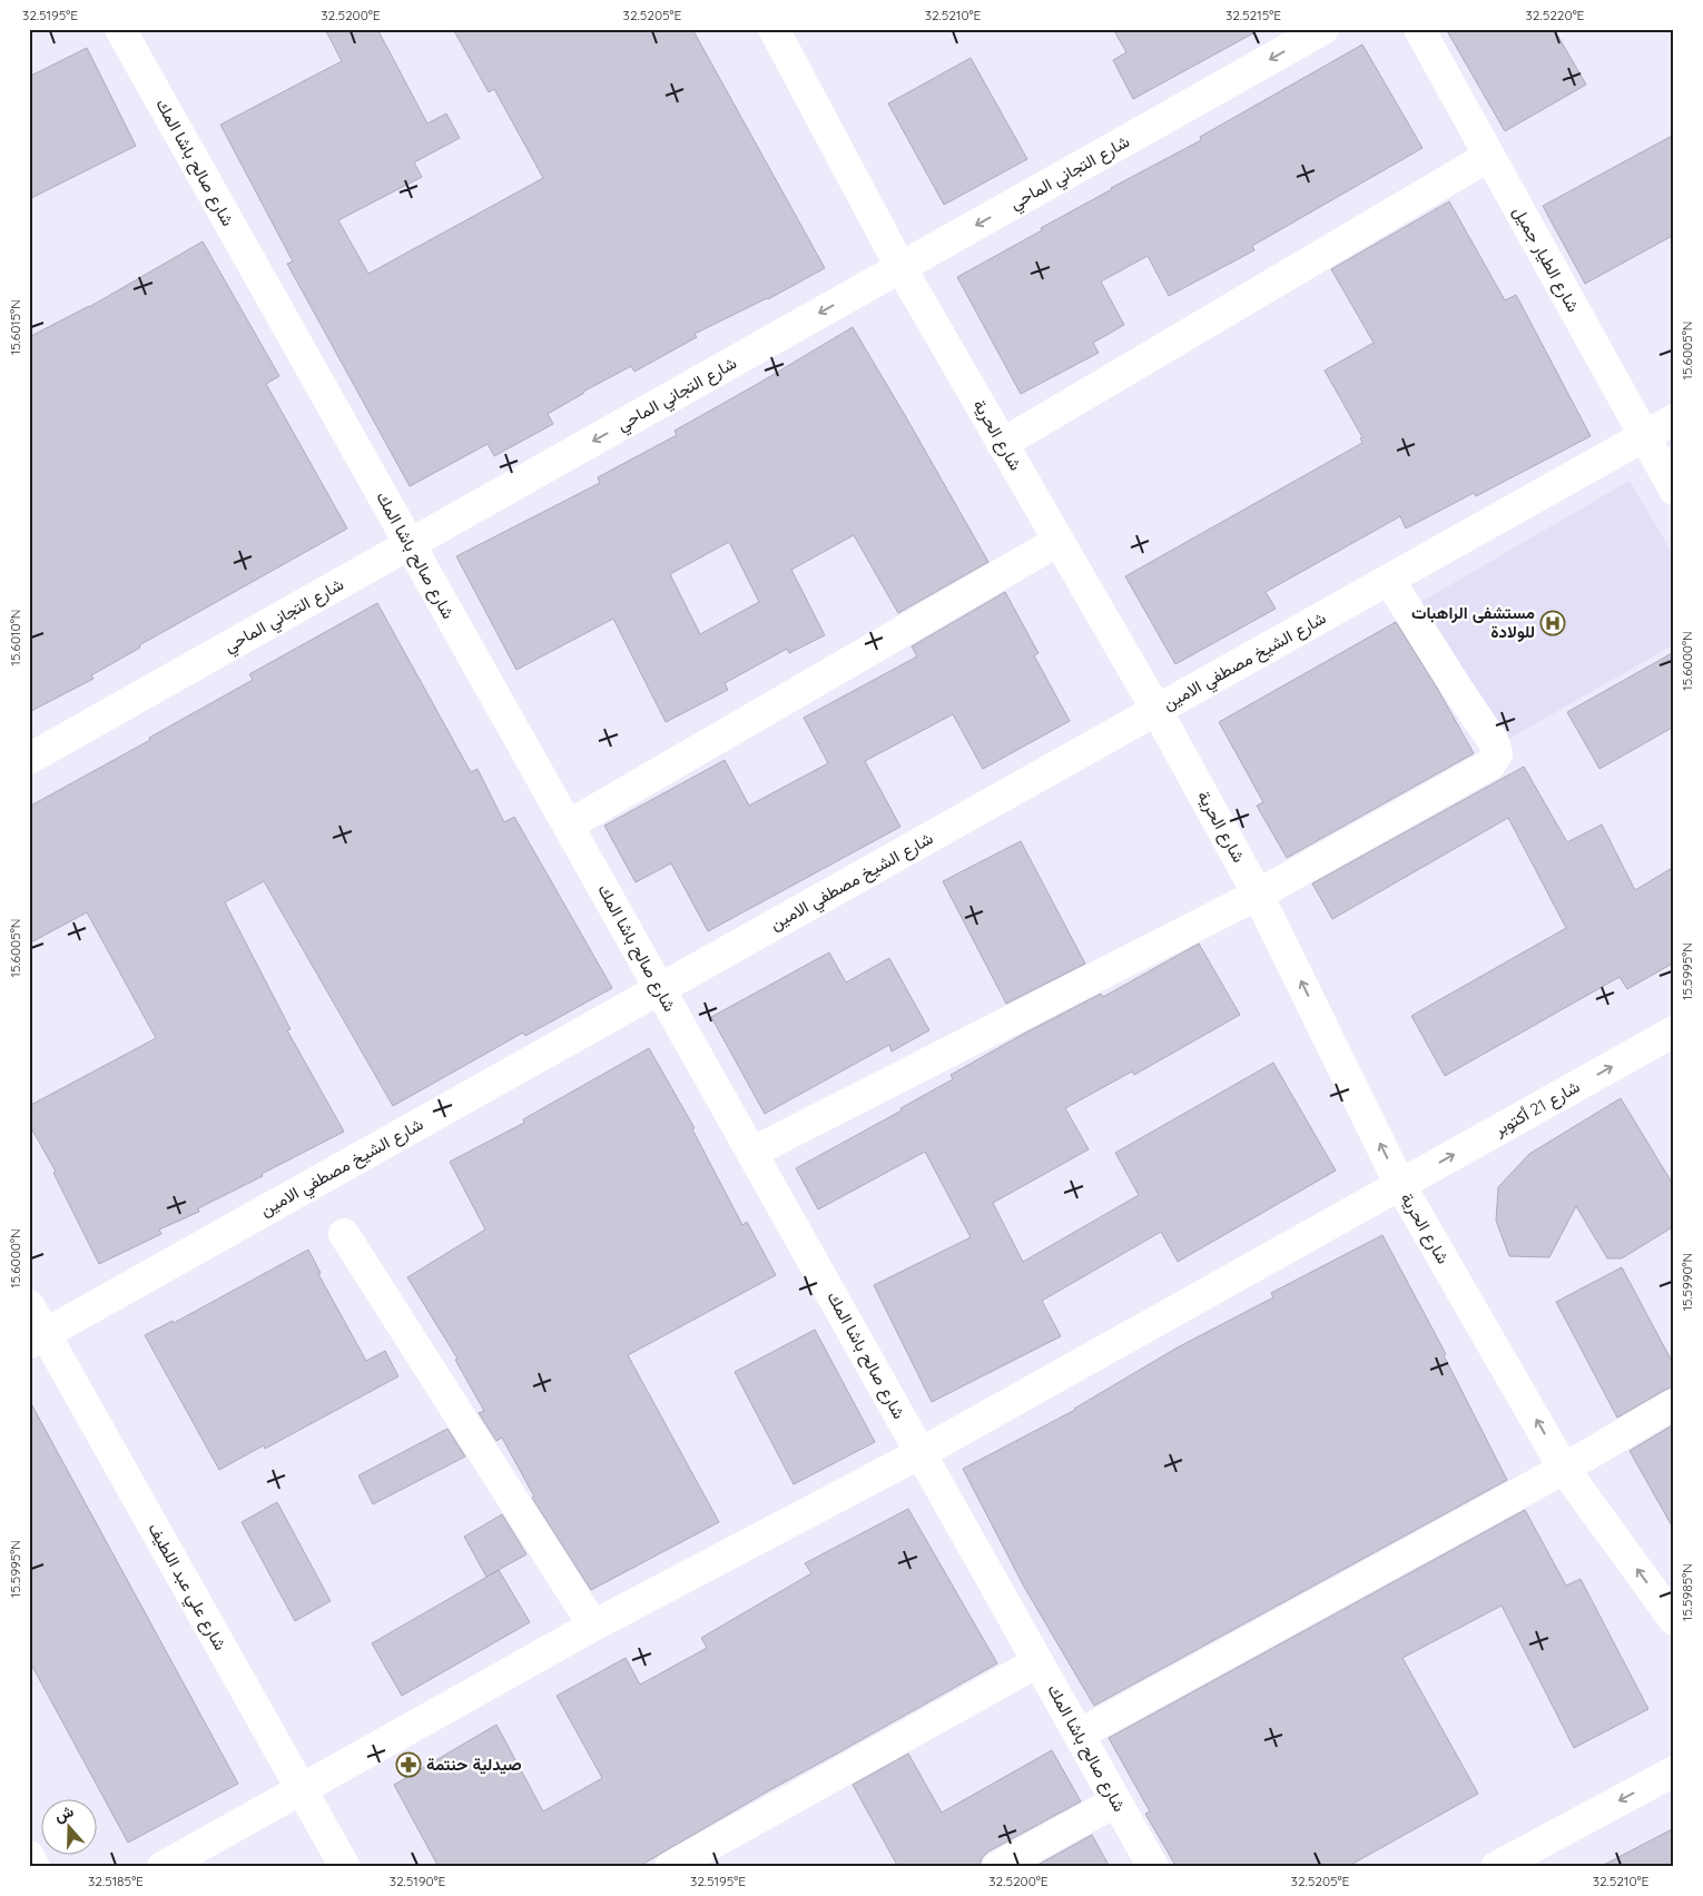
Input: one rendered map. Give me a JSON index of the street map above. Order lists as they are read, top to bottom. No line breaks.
{"streets":{"street":["شارع صالح باشا المك","شارع التجاني الماحي","شارع الطيار جميل","شارع الحرية","شارع الشيخ مصطفي الامين","شارع 21 أكتوبر","شارع علي عبد اللطيف"]},"crossings":[["شارع صالح باشا المك","شارع التجاني الماحي"],["شارع صالح باشا المك","شارع الشيخ مصطفي الامين"],["شارع صالح باشا المك","شارع 21 أكتوبر"],["شارع التجاني الماحي","شارع الحرية"],["شارع الطيار جميل","شارع الشيخ مصطفي الامين"],["شارع الحرية","شارع الشيخ مصطفي الامين"],["شارع الحرية","شارع 21 أكتوبر"],["شارع الشيخ مصطفي الامين","شارع علي عبد اللطيف"],["شارع 21 أكتوبر","شارع علي عبد اللطيف"]],"one_way":["شارع الحرية"],"places":{"hospital":["مستشفى الراهبات للولادة"],"pharmacy":["صيدلية حنتمة"]},"north":"top","coordinates":["32.5195°E","32.5200°E","32.5205°E","32.5210°E","32.5215°E","32.5220°E","15.6015°N","15.6005°N","15.6010°N","15.6000°N","15.5995°N","15.5990°N","15.5985°N","32.5185°E","32.5190°E"]}
